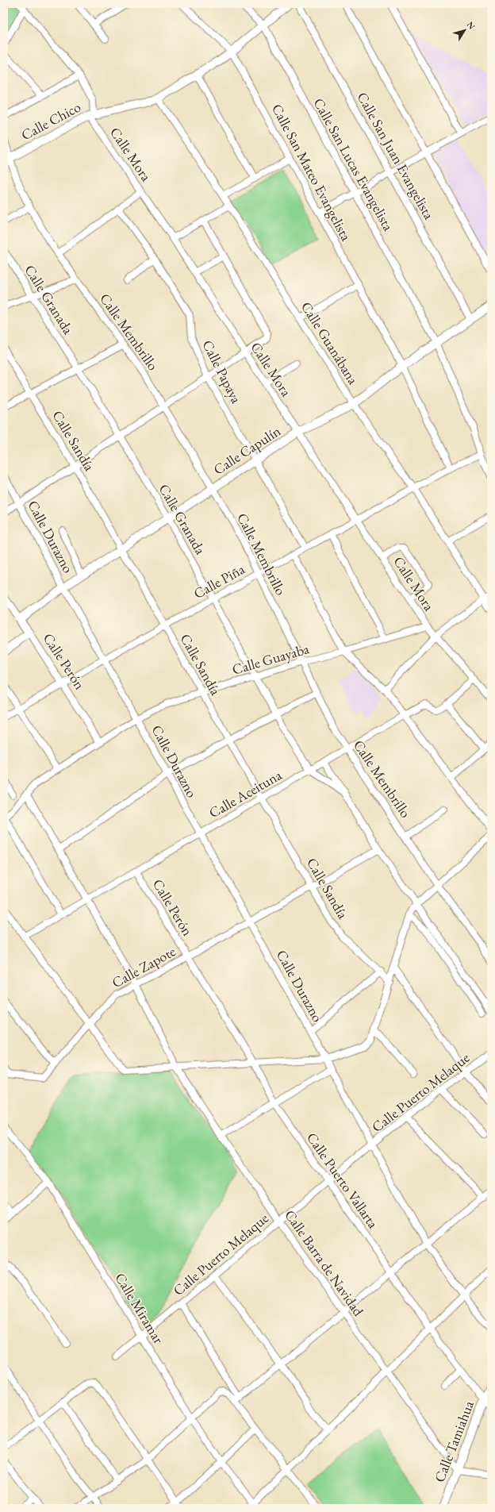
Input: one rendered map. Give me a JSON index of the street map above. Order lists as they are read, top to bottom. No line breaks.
{"streets":{"street":["Calle Chico","Calle Mora","Calle San Juan Evangelista","Calle San Lucas Evangelista","Calle San Mateo Evangelista","Calle Granada","Calle Membrillo","Calle Guanábana","Calle Papaya","Calle Sandía","Calle Capulín","Calle Durazno","Calle Piña","Calle Guayaba","Calle Perón","Calle Aceituna","Calle Zapote","Calle Puerto Melaque","Calle Puerto Vallarta","Calle Barra de Navidad","Calle Miramar","Calle Tamiahua"]},"crossings":[["Calle Chico","Calle Mora"],["Calle Chico","Calle San Lucas Evangelista"],["Calle Chico","Calle San Mateo Evangelista"],["Calle Chico","Calle Membrillo"],["Calle Chico","Calle Guanábana"],["Calle Mora","Calle Capulín"],["Calle Mora","Calle Piña"],["Calle Mora","Calle Guayaba"],["Calle Mora","Calle Aceituna"],["Calle San Juan Evangelista","Calle Capulín"],["Calle San Lucas Evangelista","Calle Capulín"],["Calle San Lucas Evangelista","Calle Piña"],["Calle San Mateo Evangelista","Calle Capulín"],["Calle San Mateo Evangelista","Calle Piña"],["Calle Granada","Calle Capulín"],["Calle Granada","Calle Piña"],["Calle Granada","Calle Guayaba"],["Calle Granada","Calle Aceituna"],["Calle Granada","Calle Zapote"],["Calle Membrillo","Calle Capulín"],["Calle Membrillo","Calle Piña"],["Calle Membrillo","Calle Guayaba"],["Calle Membrillo","Calle Aceituna"],["Calle Guanábana","Calle Capulín"],["Calle Guanábana","Calle Piña"],["Calle Papaya","Calle Capulín"],["Calle Papaya","Calle Piña"],["Calle Sandía","Calle Capulín"],["Calle Sandía","Calle Piña"],["Calle Sandía","Calle Guayaba"],["Calle Sandía","Calle Aceituna"],["Calle Sandía","Calle Zapote"],["Calle Capulín","Calle Durazno"],["Calle Capulín","Calle Perón"],["Calle Durazno","Calle Piña"],["Calle Durazno","Calle Guayaba"],["Calle Durazno","Calle Aceituna"],["Calle Durazno","Calle Zapote"],["Calle Durazno","Calle Puerto Melaque"],["Calle Piña","Calle Perón"],["Calle Guayaba","Calle Perón"],["Calle Guayaba","Calle Barra de Navidad"],["Calle Perón","Calle Aceituna"],["Calle Perón","Calle Zapote"],["Calle Perón","Calle Puerto Vallarta"],["Calle Aceituna","Calle Barra de Navidad"],["Calle Zapote","Calle Puerto Vallarta"],["Calle Zapote","Calle Barra de Navidad"],["Calle Puerto Melaque","Calle Puerto Vallarta"],["Calle Puerto Melaque","Calle Barra de Navidad"],["Calle Puerto Melaque","Calle Miramar"],["Calle Puerto Vallarta","Calle Tamiahua"],["Calle Barra de Navidad","Calle Tamiahua"]],"north":"top right"}
